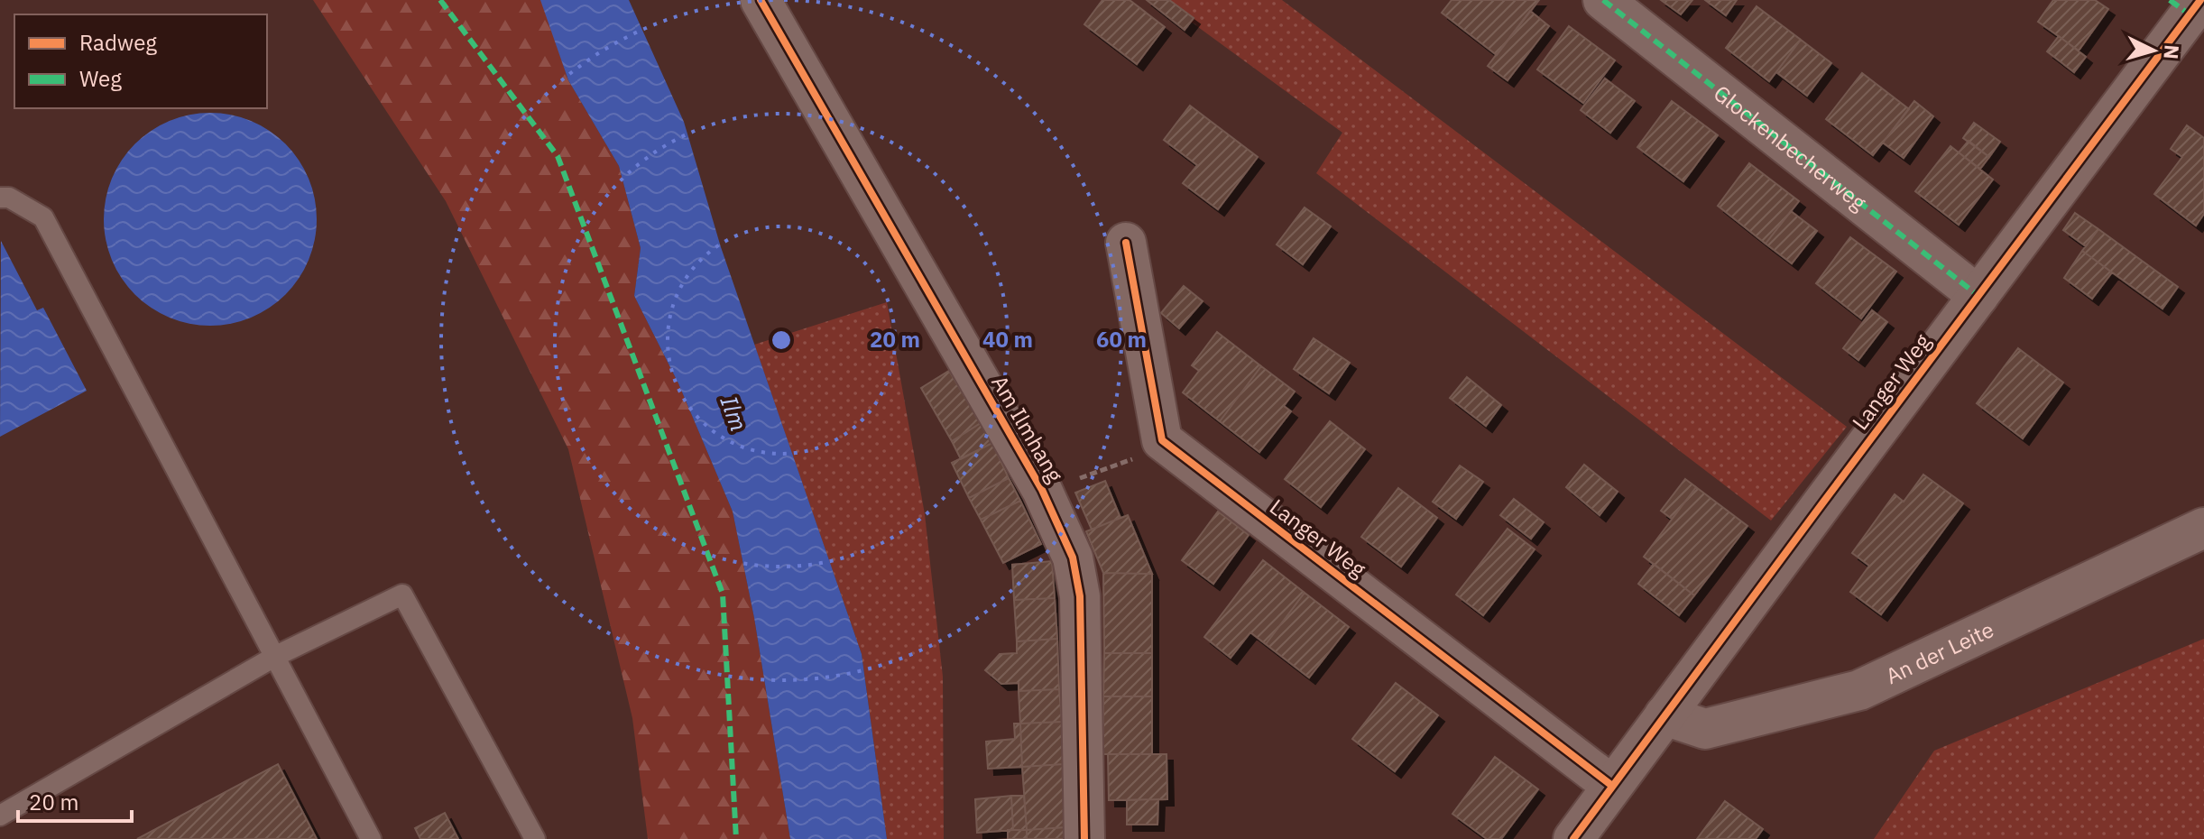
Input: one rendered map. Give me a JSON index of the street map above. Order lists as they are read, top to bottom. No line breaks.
{"streets":{"street":["Glockenbecherweg","Langer Weg","Am Ilmhang","An der Leite"]},"crossings":[["Glockenbecherweg","Langer Weg"],["Langer Weg","An der Leite"]],"water":["Ilm"],"legend":["Radweg","Weg"],"scale_bar":"20 m","north":"right","rings":["20 m","40 m","60 m"]}
